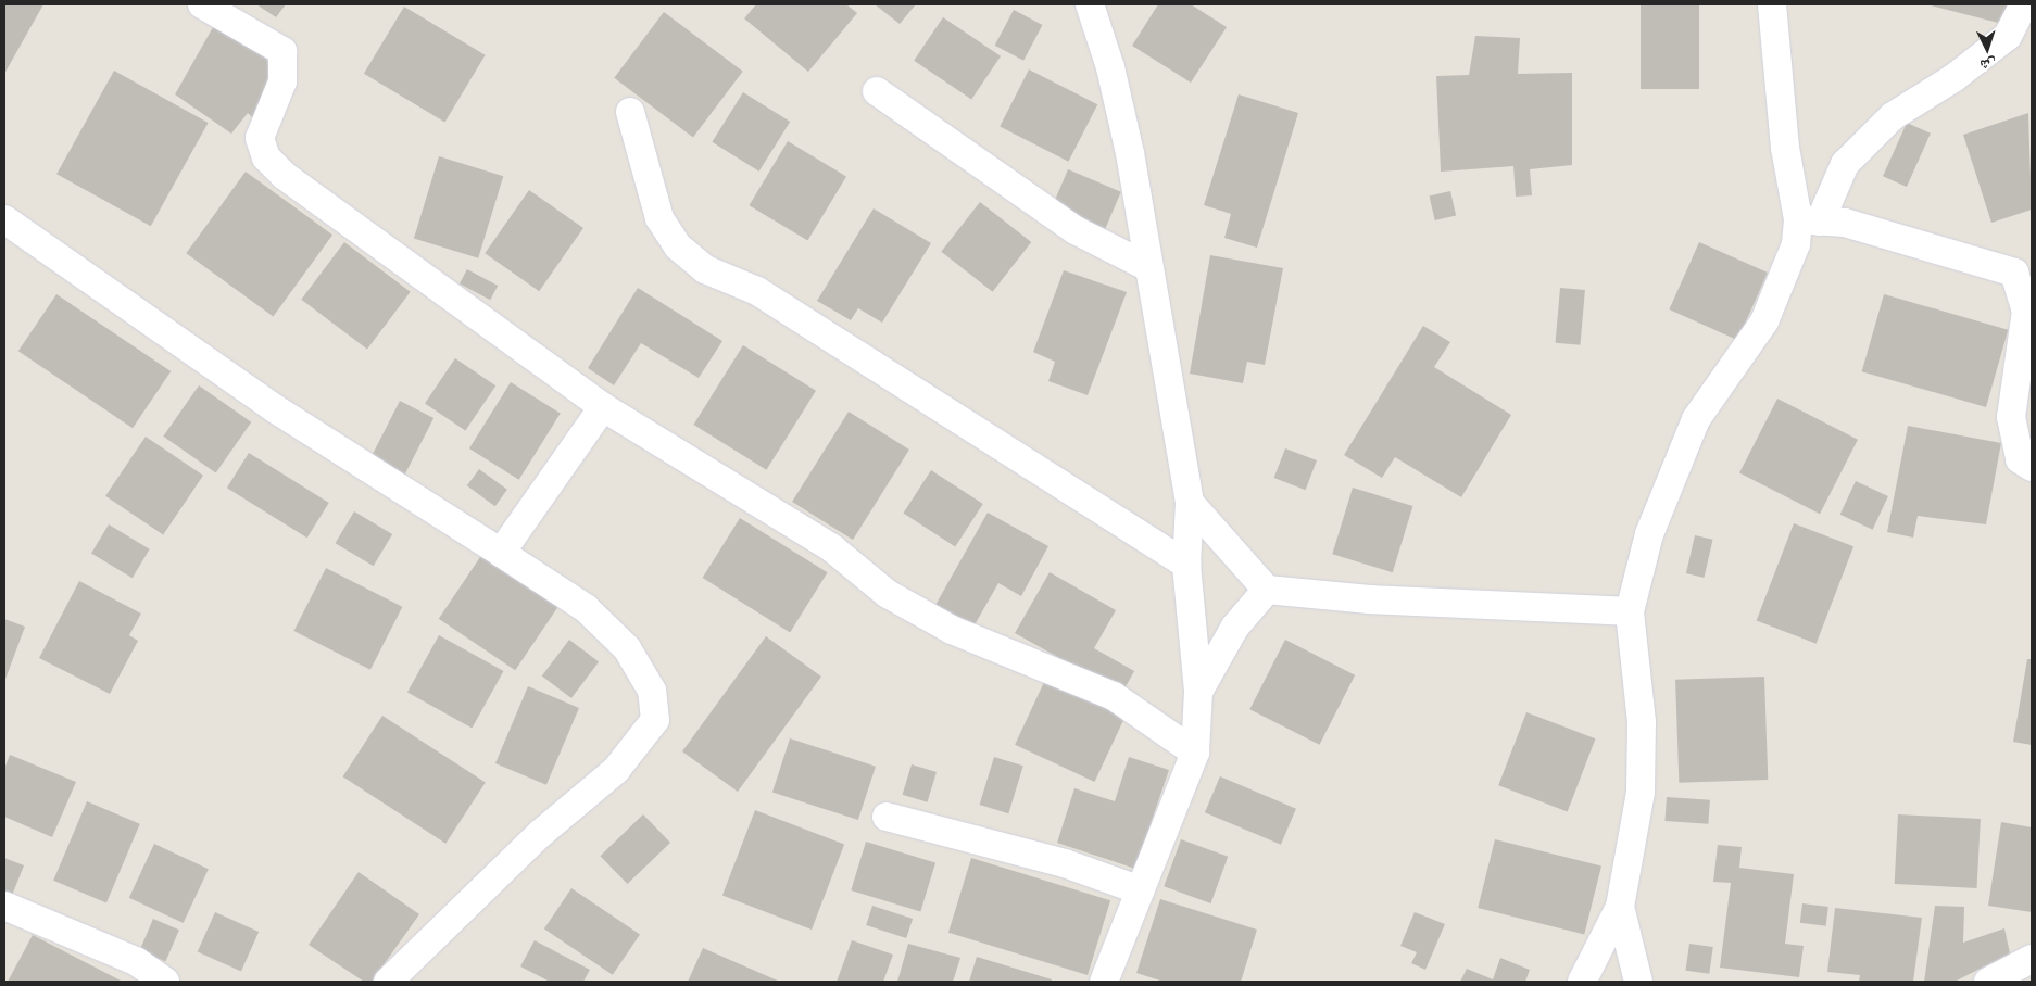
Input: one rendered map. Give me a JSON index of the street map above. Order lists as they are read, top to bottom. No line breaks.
{"north":"bottom"}
